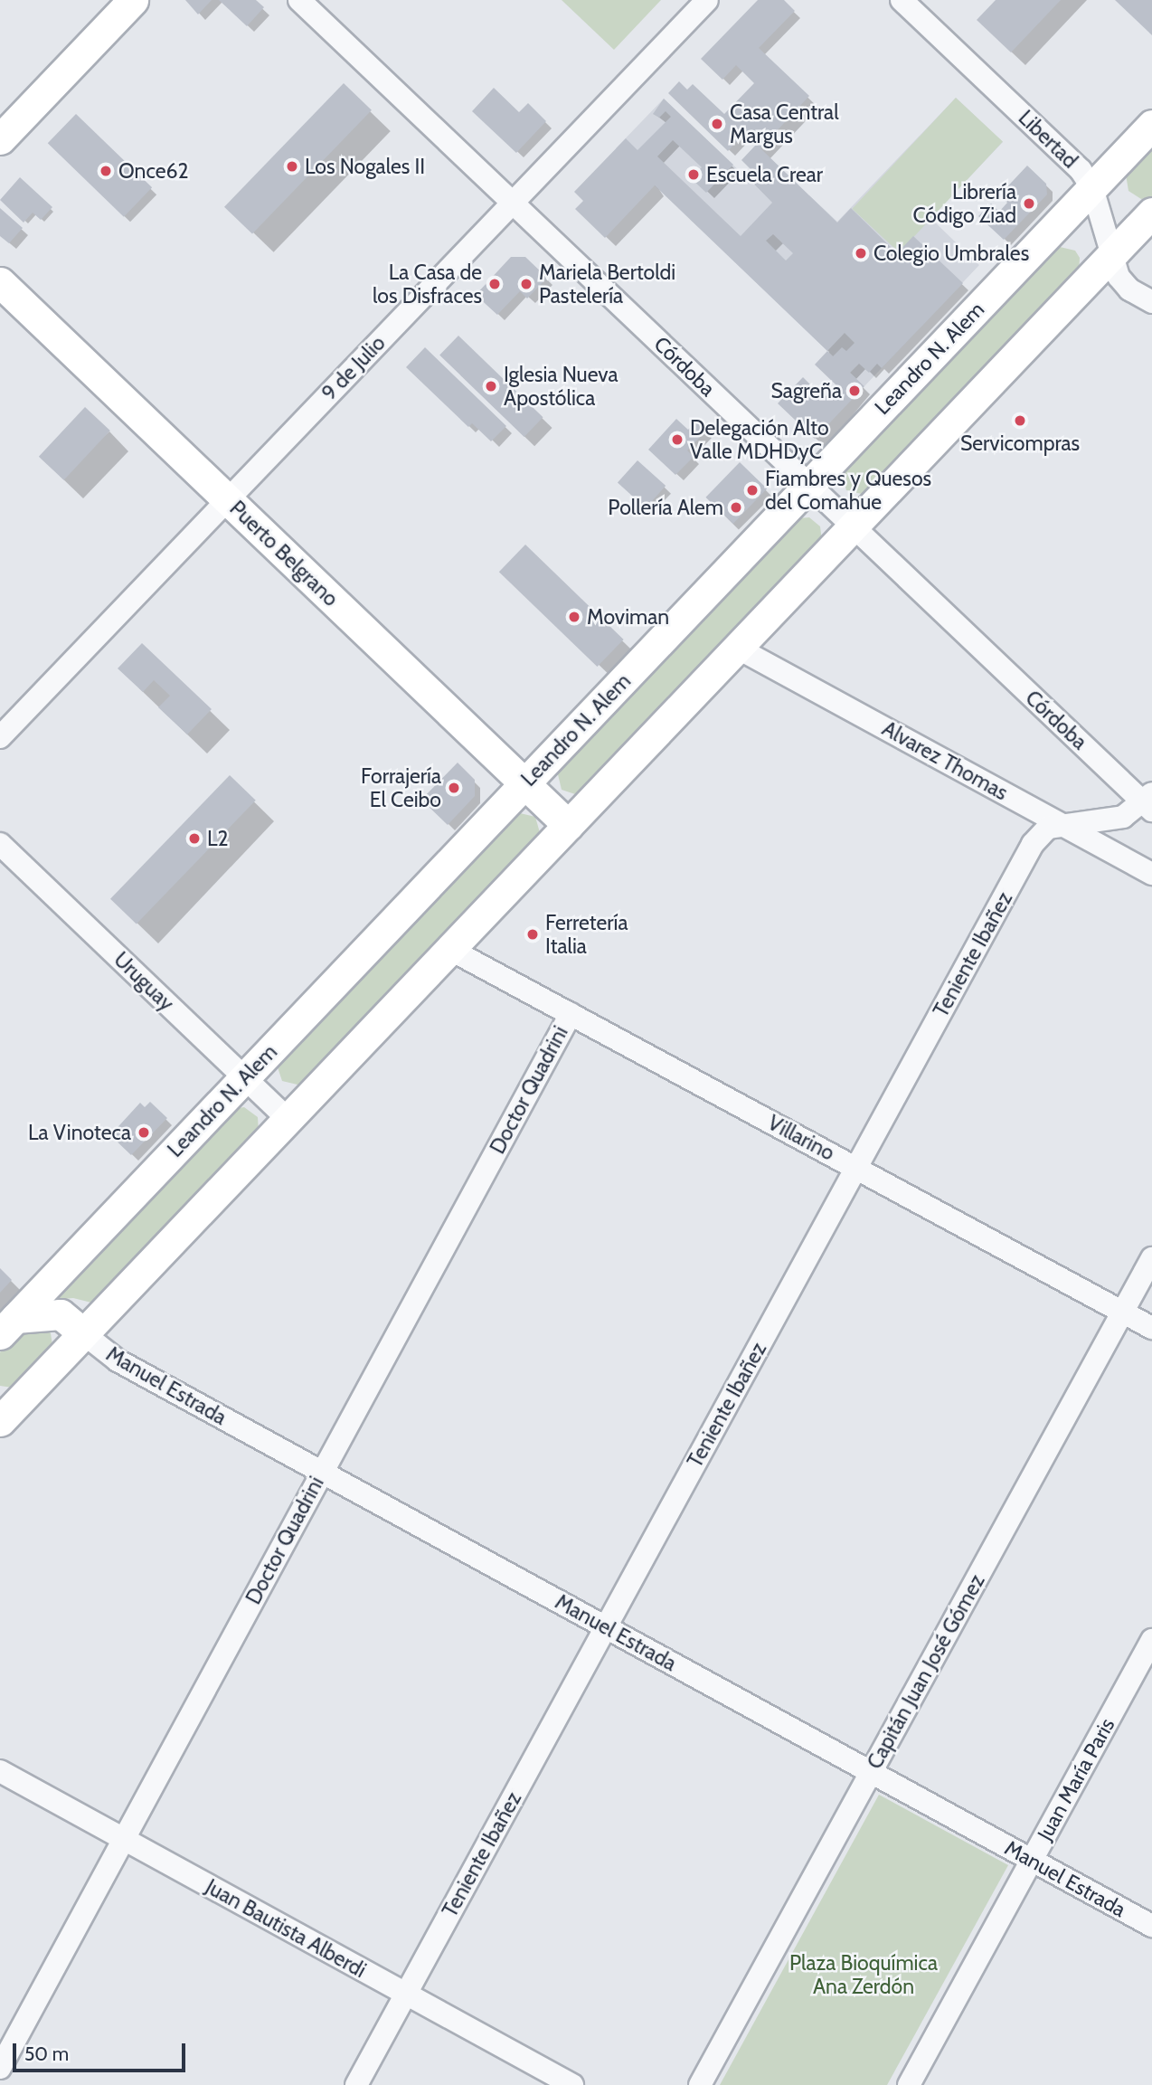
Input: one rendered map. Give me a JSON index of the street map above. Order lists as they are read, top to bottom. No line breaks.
{"streets":{"main road":["Leandro N. Alem","Puerto Belgrano"],"street":["Libertad","Córdoba","9 de Julio","Alvarez Thomas","Teniente Ibañez","Uruguay","Doctor Quadrini","Villarino","Manuel Estrada","Capitán Juan José Gómez","Juan María Paris","Juan Bautista Alberdi"]},"crossings":[["Libertad","Leandro N. Alem"],["Leandro N. Alem","Córdoba"],["Leandro N. Alem","Puerto Belgrano"],["Leandro N. Alem","Uruguay"],["Córdoba","9 de Julio"],["Córdoba","Teniente Ibañez"],["9 de Julio","Puerto Belgrano"],["Alvarez Thomas","Teniente Ibañez"],["Teniente Ibañez","Villarino"],["Teniente Ibañez","Manuel Estrada"],["Teniente Ibañez","Juan Bautista Alberdi"],["Doctor Quadrini","Villarino"],["Doctor Quadrini","Manuel Estrada"],["Doctor Quadrini","Juan Bautista Alberdi"],["Villarino","Capitán Juan José Gómez"],["Manuel Estrada","Capitán Juan José Gómez"],["Manuel Estrada","Juan María Paris"]],"parks":["Plaza Bioquímica Ana Zerdón"],"places":["Casa Central Margus","Los Nogales II","Once62","Escuela Crear","Librería Código Ziad","Colegio Umbrales","La Casa de los Disfraces","Mariela Bertoldi Pastelería","Iglesia Nueva Apostólica","Sagreña","Servicompras","Delegación Alto Valle MDHDyC","Fiambres y Quesos del Comahue","Pollería Alem","Moviman","Forrajería El Ceibo","L2","Ferretería Italia","La Vinoteca"],"scale_bar":"50 m"}
